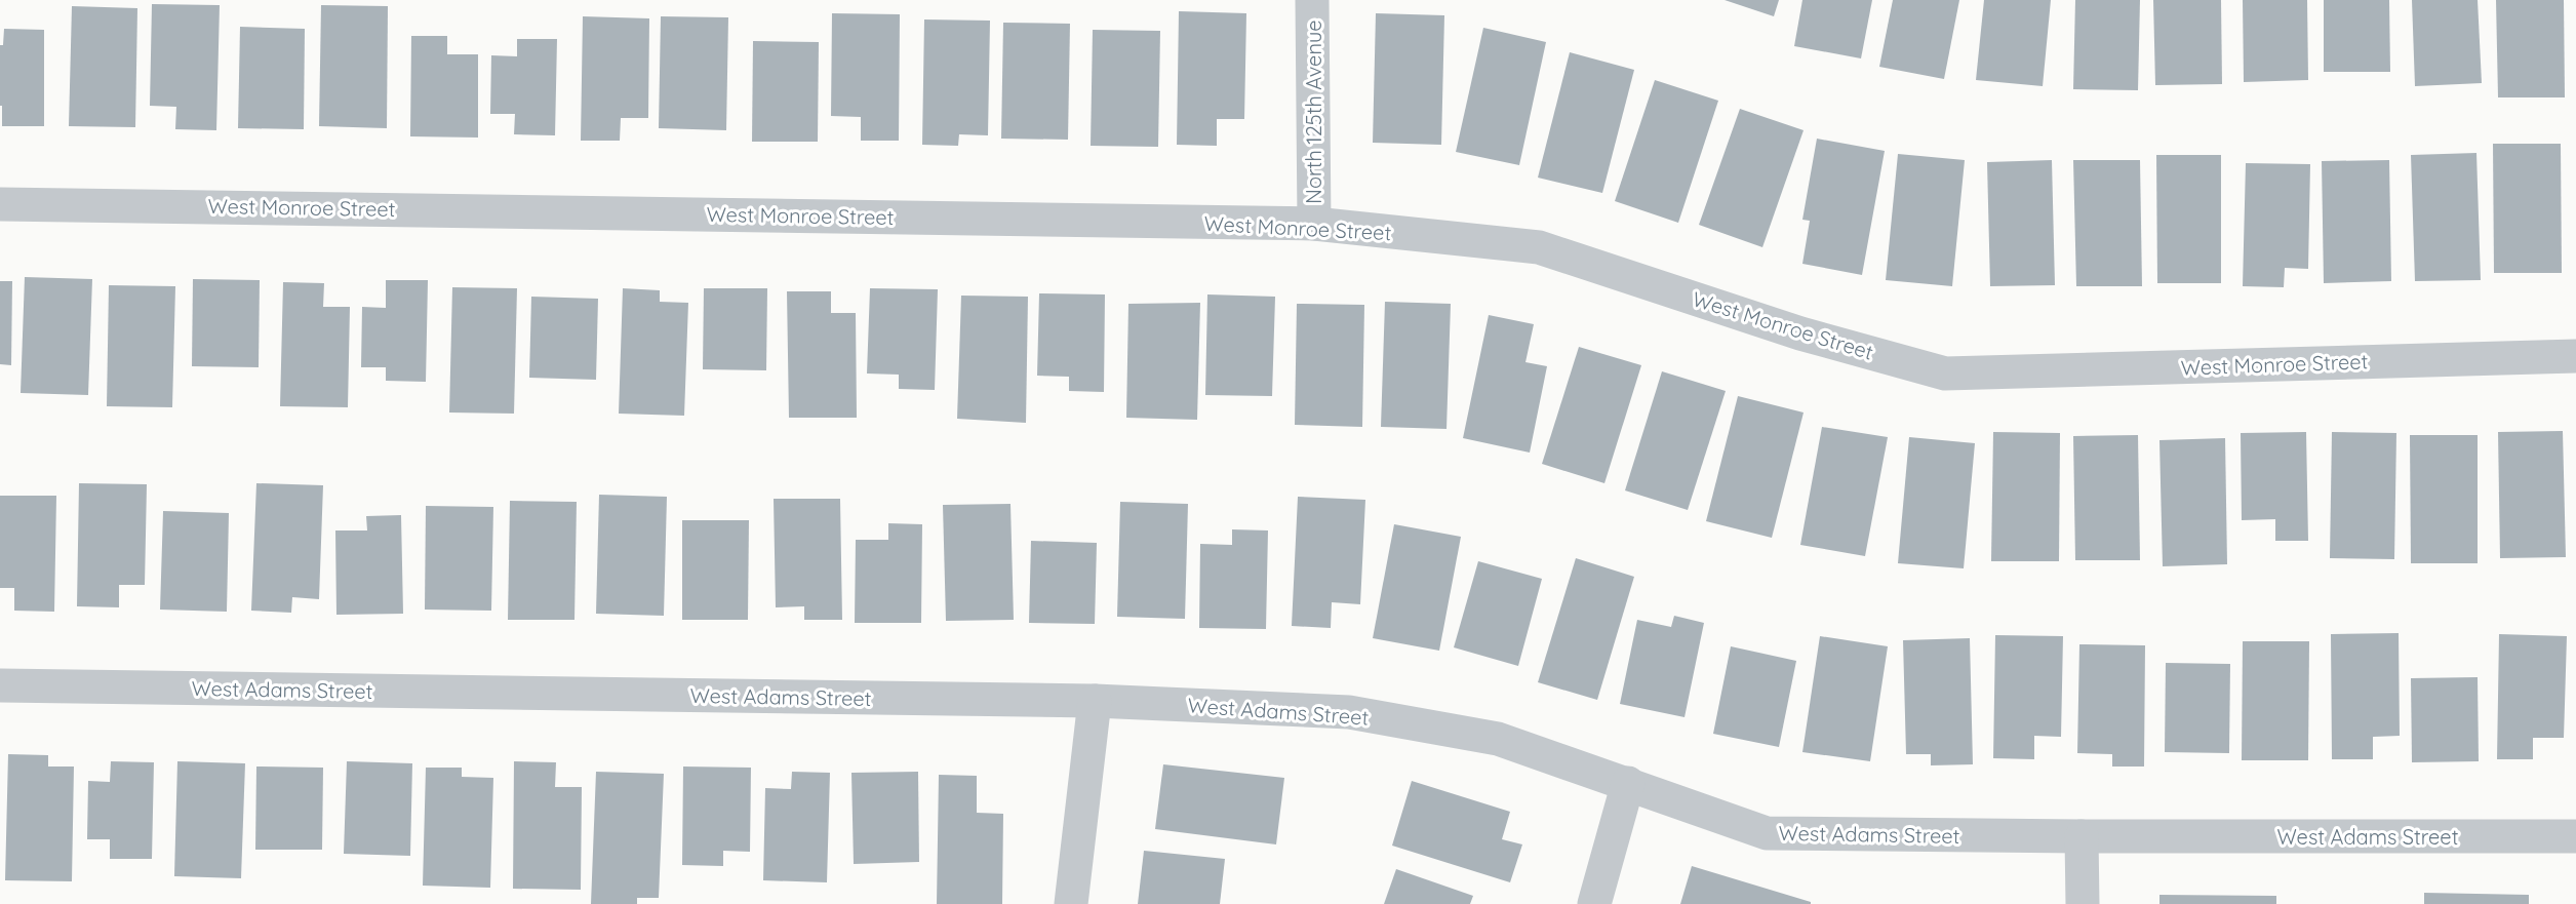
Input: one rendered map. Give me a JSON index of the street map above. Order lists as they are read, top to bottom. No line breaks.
{"streets":{"street":["North 125th Avenue","West Monroe Street","West Adams Street"]},"crossings":[["North 125th Avenue","West Monroe Street"]]}
